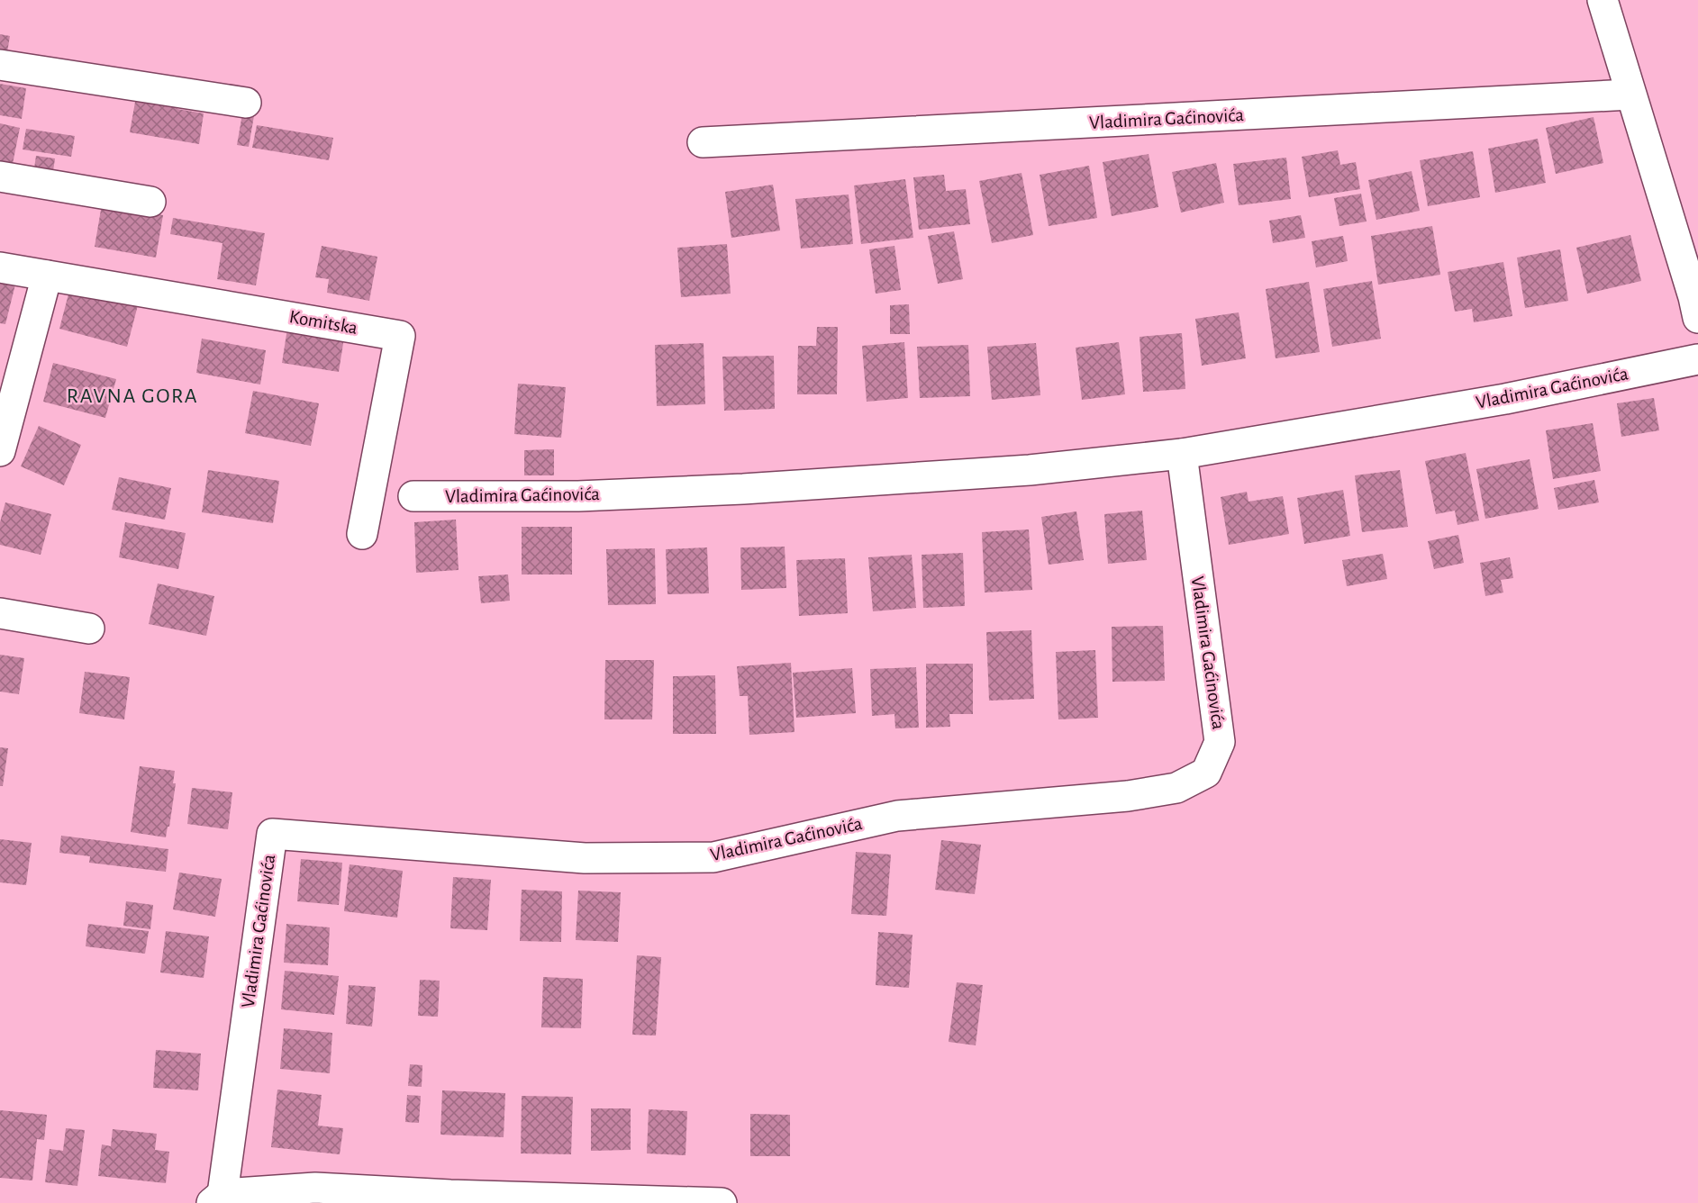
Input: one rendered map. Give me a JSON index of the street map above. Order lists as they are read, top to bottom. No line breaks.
{"streets":{"street":["Vladimira Gaćinovića","Komitska"]},"districts":["RAVNA GORA"]}
